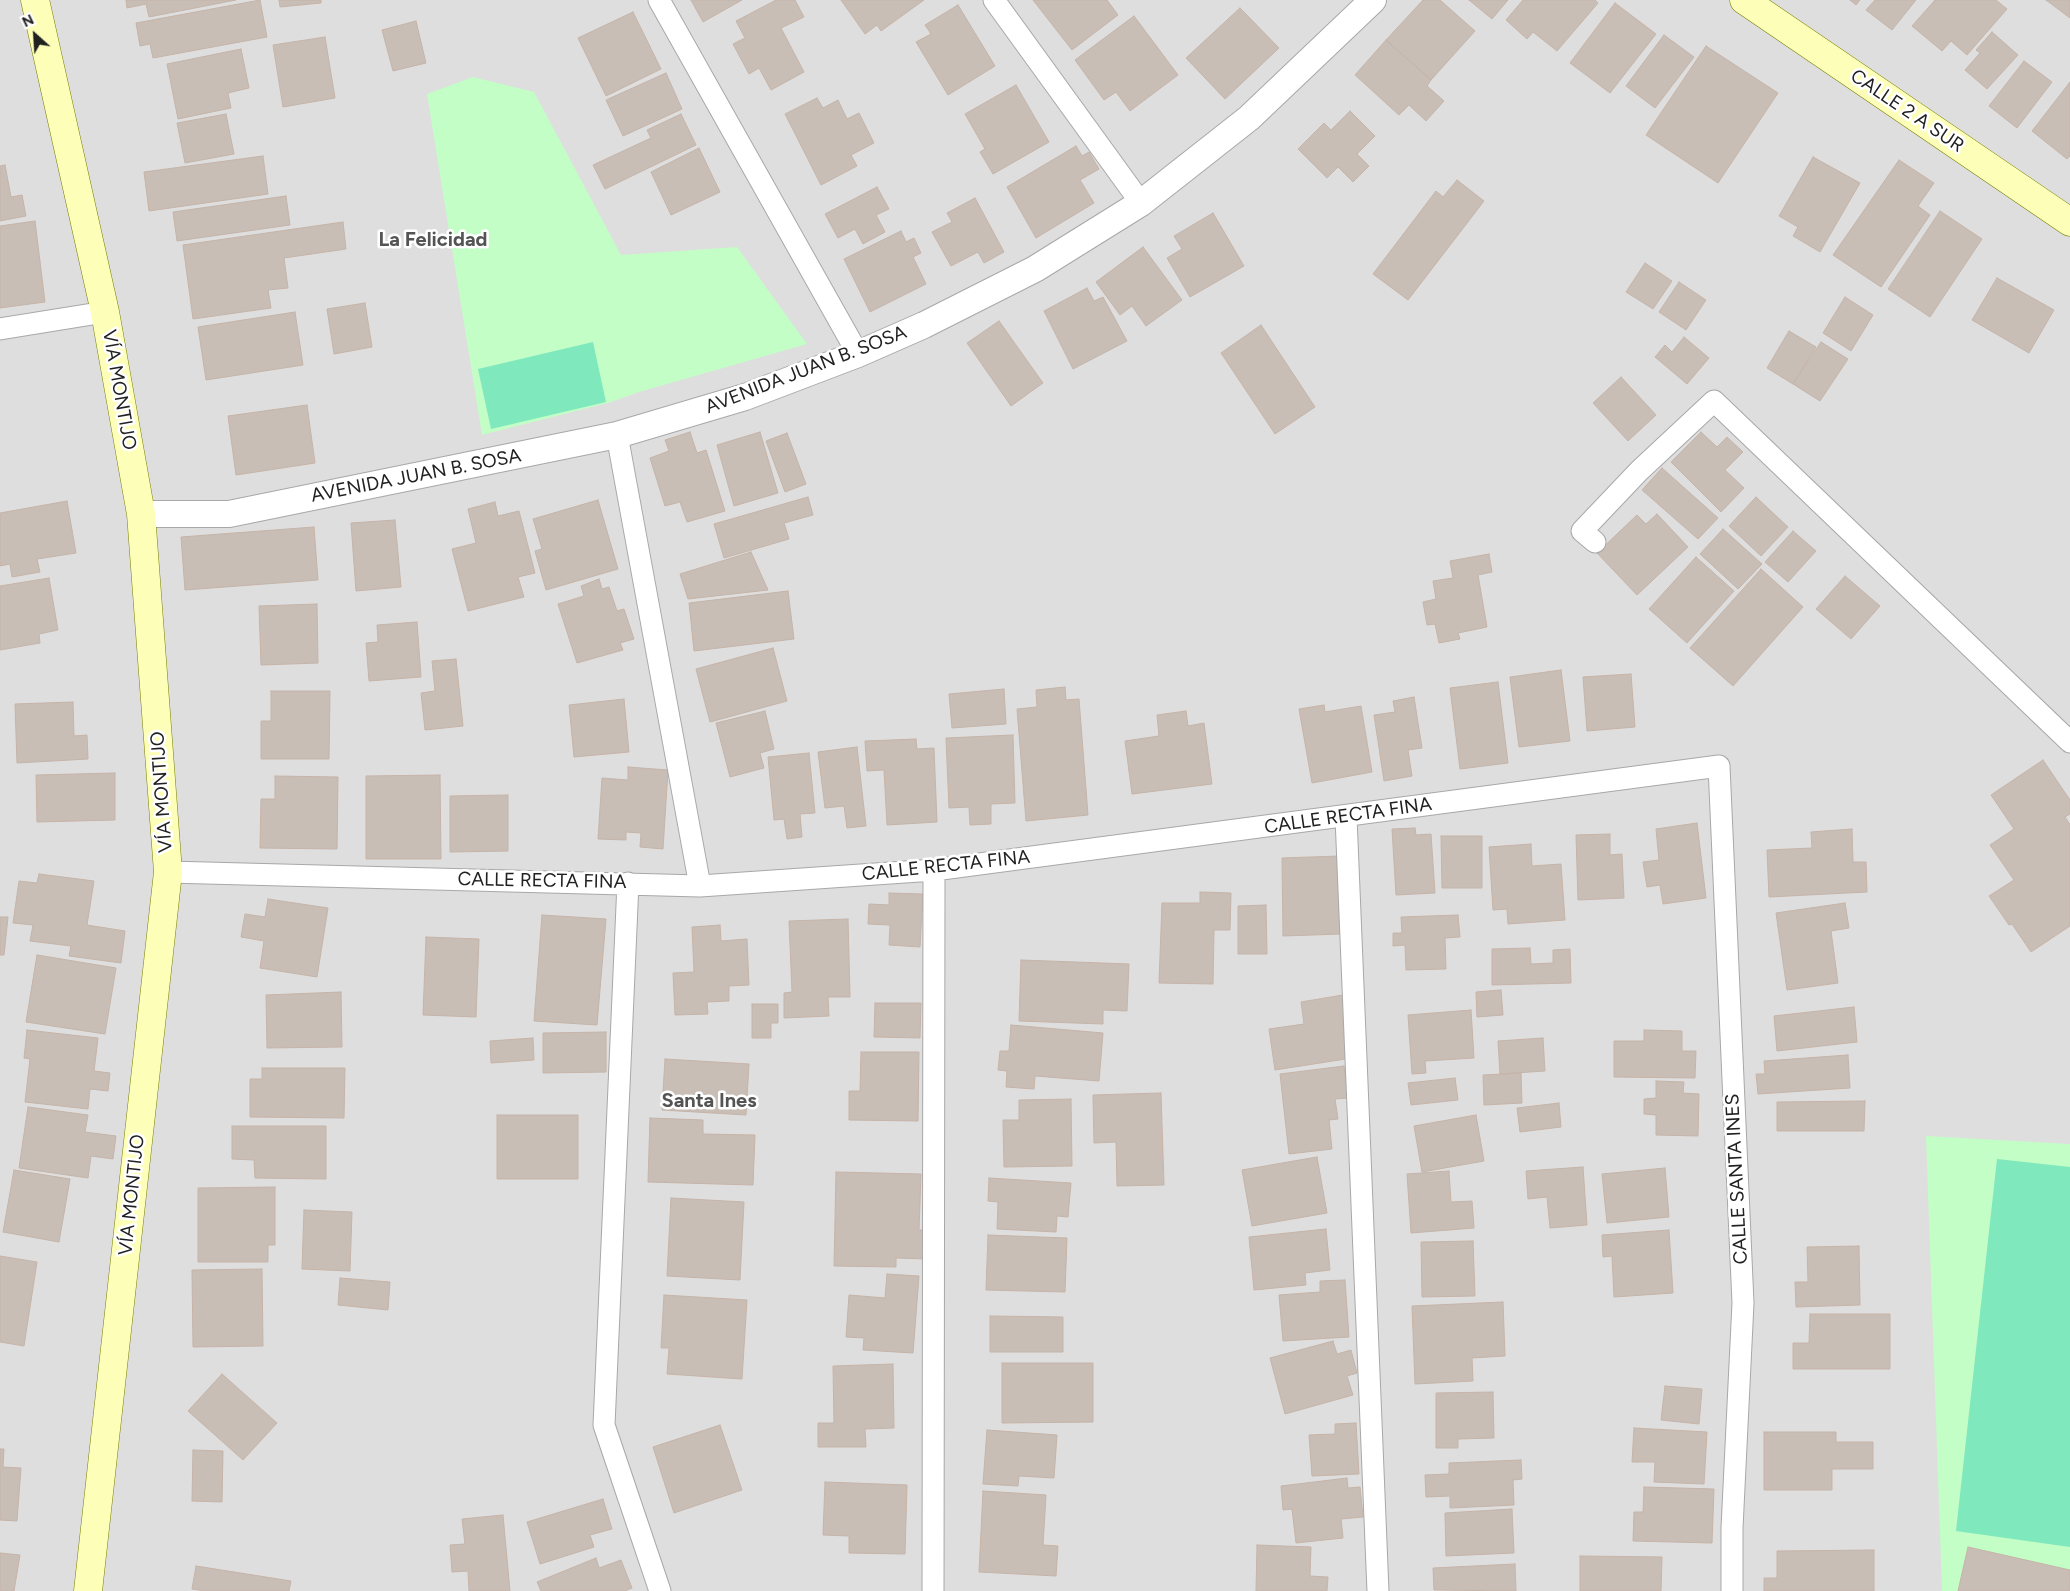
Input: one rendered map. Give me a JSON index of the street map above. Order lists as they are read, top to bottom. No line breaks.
{"streets":{"main road":["CALLE 2 A SUR","VÍA MONTIJO"],"street":["AVENIDA JUAN B. SOSA","CALLE RECTA FINA","CALLE SANTA INES"]},"crossings":[["AVENIDA JUAN B. SOSA","VÍA MONTIJO"],["VÍA MONTIJO","CALLE RECTA FINA"],["CALLE RECTA FINA","CALLE SANTA INES"]],"districts":["La Felicidad","Santa Ines"],"north":"top left"}
